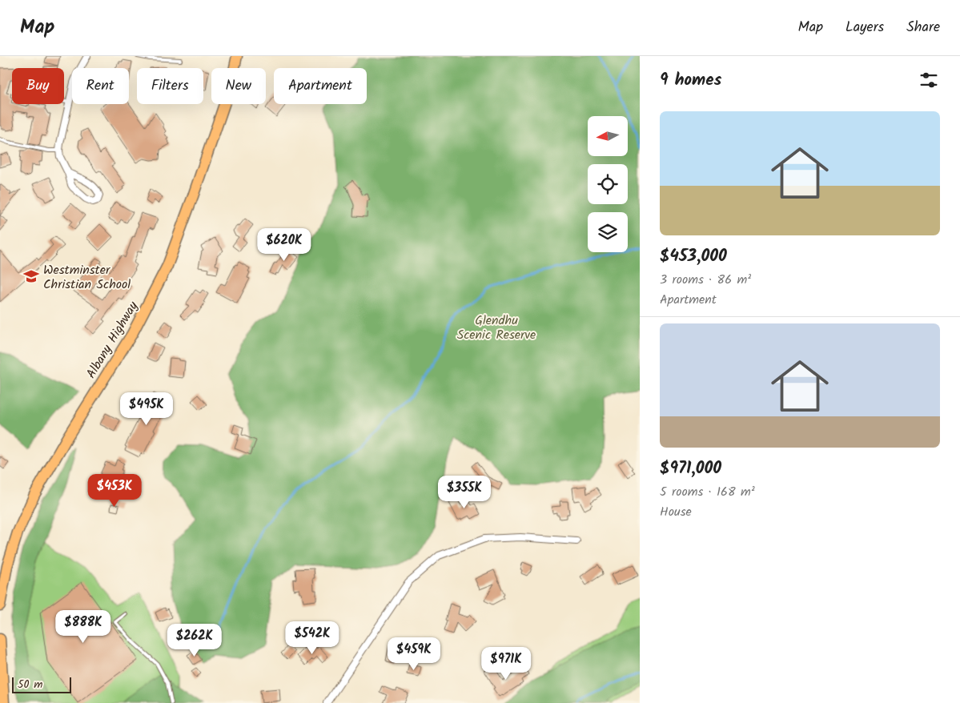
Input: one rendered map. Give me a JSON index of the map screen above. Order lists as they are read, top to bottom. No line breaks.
{"streets":{"main road":["Albany Highway"]},"parks":["Glendhu Scenic Reserve"],"places":{"school or university":["Westminster Christian School"]},"scale_bar":"50 m","north":"left","page":{"header":"Map","nav":["Map","Layers","Share"],"heading":"9 homes","chip":["Buy","Rent","Filters","New","Apartment"],"list":[{"name":"$453,000","note":"3 rooms · 86 m² · Apartment"},{"name":"$971,000","note":"5 rooms · 168 m² · House"}],"price":["$620K","$495K","$453K","$355K","$888K","$542K","$262K","$459K","$971K"],"scale":"50 m"}}
